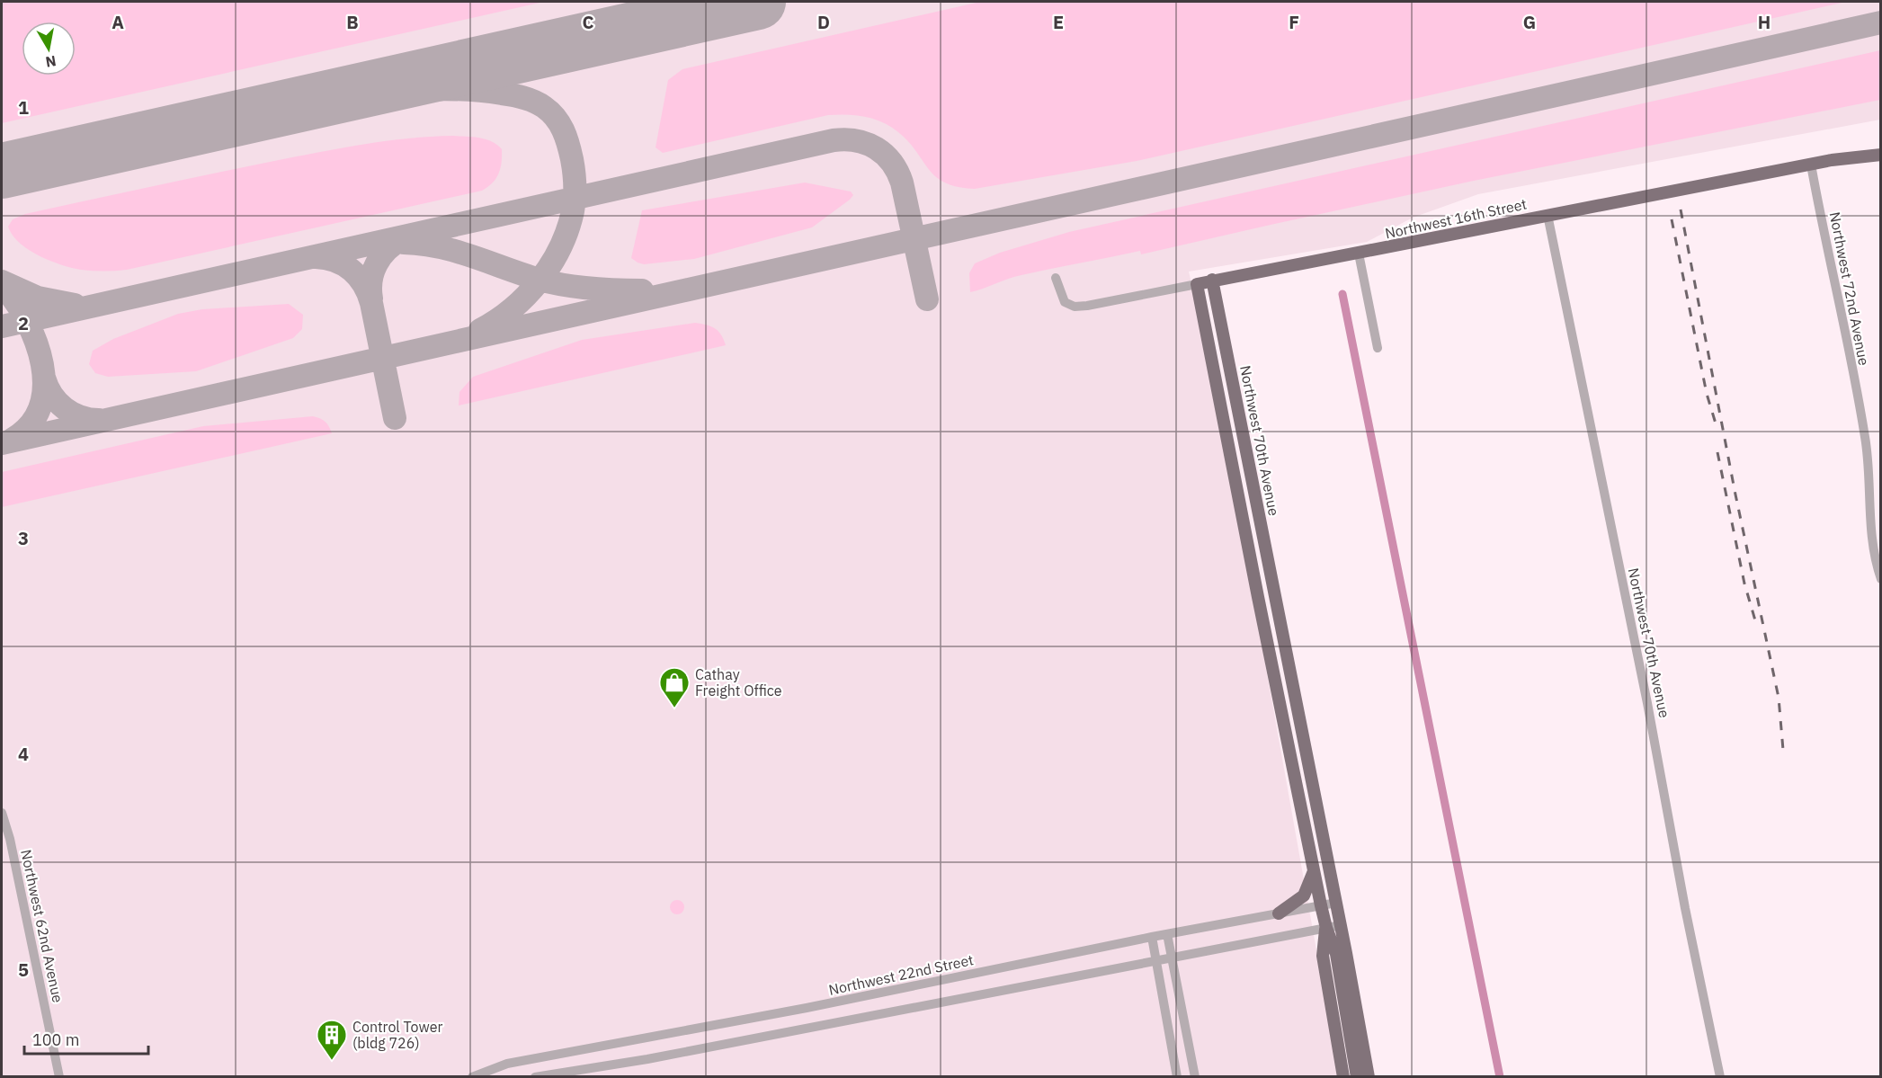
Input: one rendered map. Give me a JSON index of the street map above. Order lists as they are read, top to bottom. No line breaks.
{"streets":{"main road":["Northwest 16th Street","Northwest 70th Avenue"],"street":["Northwest 72nd Avenue","Northwest 62nd Avenue","Northwest 22nd Street"]},"crossings":[["Northwest 16th Street","Northwest 72nd Avenue"],["Northwest 16th Street","Northwest 70th Avenue"],["Northwest 70th Avenue","Northwest 22nd Street"]],"places":{"shop":["Cathay Freight Office"],"building":["Control Tower (bldg 726)"]},"scale_bar":"100 m","north":"bottom","grid":{"columns":["A","B","C","D","E","F","G","H"],"rows":["1","2","3","4","5"]}}
